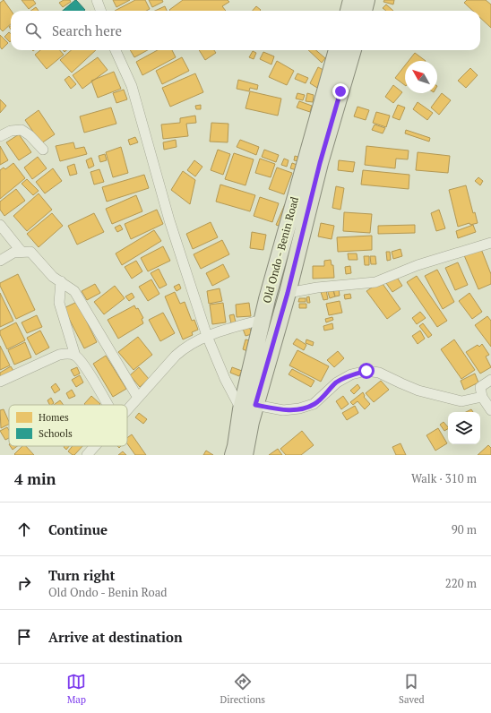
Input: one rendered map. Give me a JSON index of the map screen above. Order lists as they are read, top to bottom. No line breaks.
{"streets":{"main road":["Old Ondo - Benin Road"]},"legend":["Homes","Schools"],"north":"top left","page":{"search":"Search here","heading":["4 min","Walk · 310 m"],"list":[["Continue","90 m"],["Turn right","Old Ondo - Benin Road","220 m"],"Arrive at destination"],"nav":["Map","Directions","Saved"]}}
